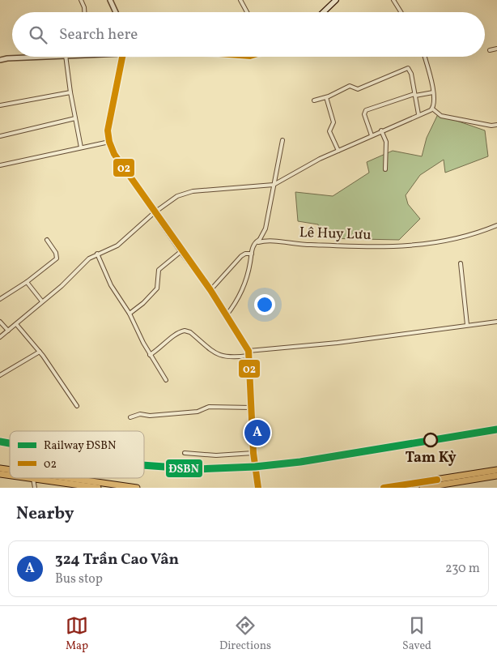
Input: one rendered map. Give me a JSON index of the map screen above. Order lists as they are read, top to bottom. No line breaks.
{"streets":{"street":["Lê Huy Lưu"]},"places":["Tam Kỳ"],"lines":["transit line 02","rail line ĐSBN"],"legend":["Railway ĐSBN","02"],"page":{"search":"Search here","pins":"A","heading":"Nearby","list":[{"mark":"A","name":"324 Trần Cao Vân","note":"Bus stop","value":"230 m"}],"nav":["Map","Directions","Saved"]}}
